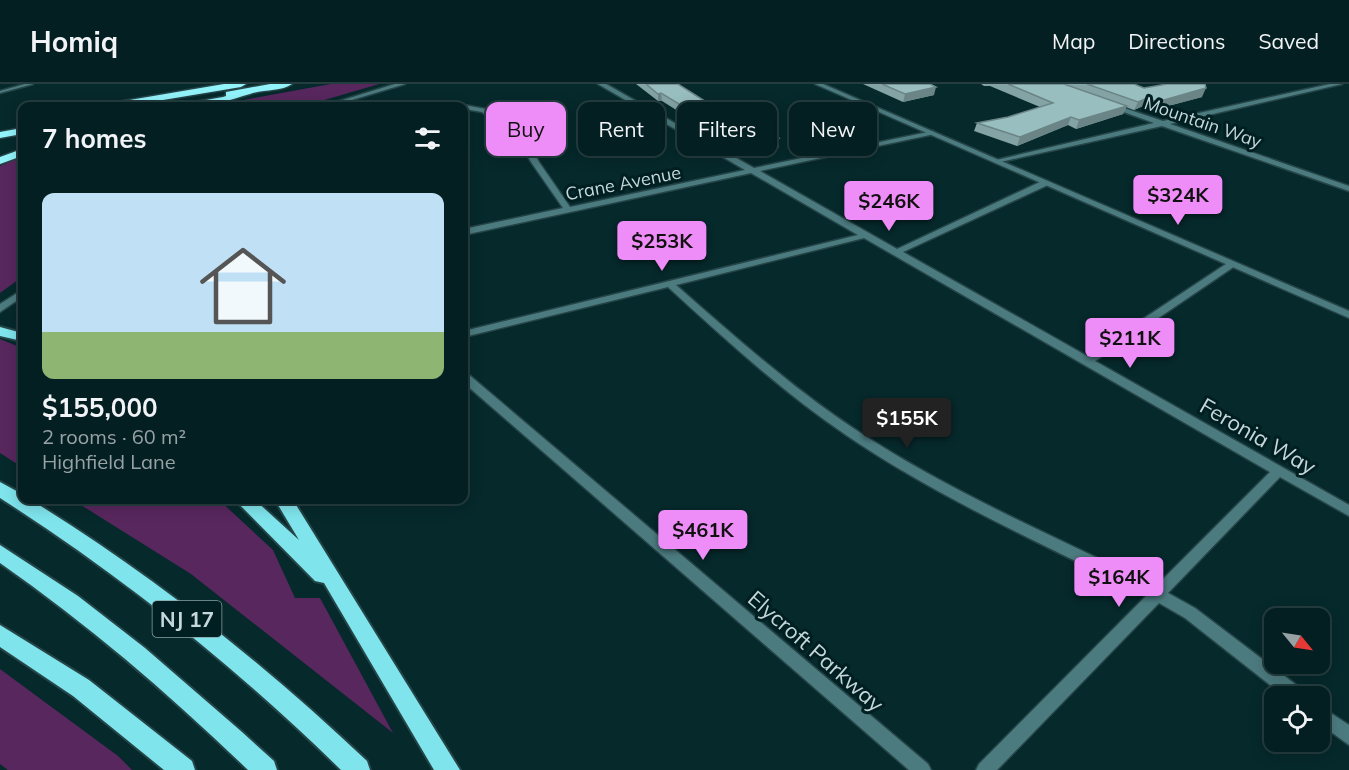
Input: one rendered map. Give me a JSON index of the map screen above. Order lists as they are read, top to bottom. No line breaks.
{"streets":{"highway":["NJ 17"],"street":["Mountain Way","Crane Avenue","Feronia Way","Elycroft Parkway"]},"north":"bottom right","page":{"header":"Homiq","nav":["Map","Directions","Saved"],"chip":["Buy","Rent","Filters","New"],"heading":"7 homes","list":[{"name":"$155,000","note":"2 rooms · 60 m² · Highfield Lane"}],"price":["$324K","$246K","$253K","$211K","$155K","$461K","$164K"]}}
